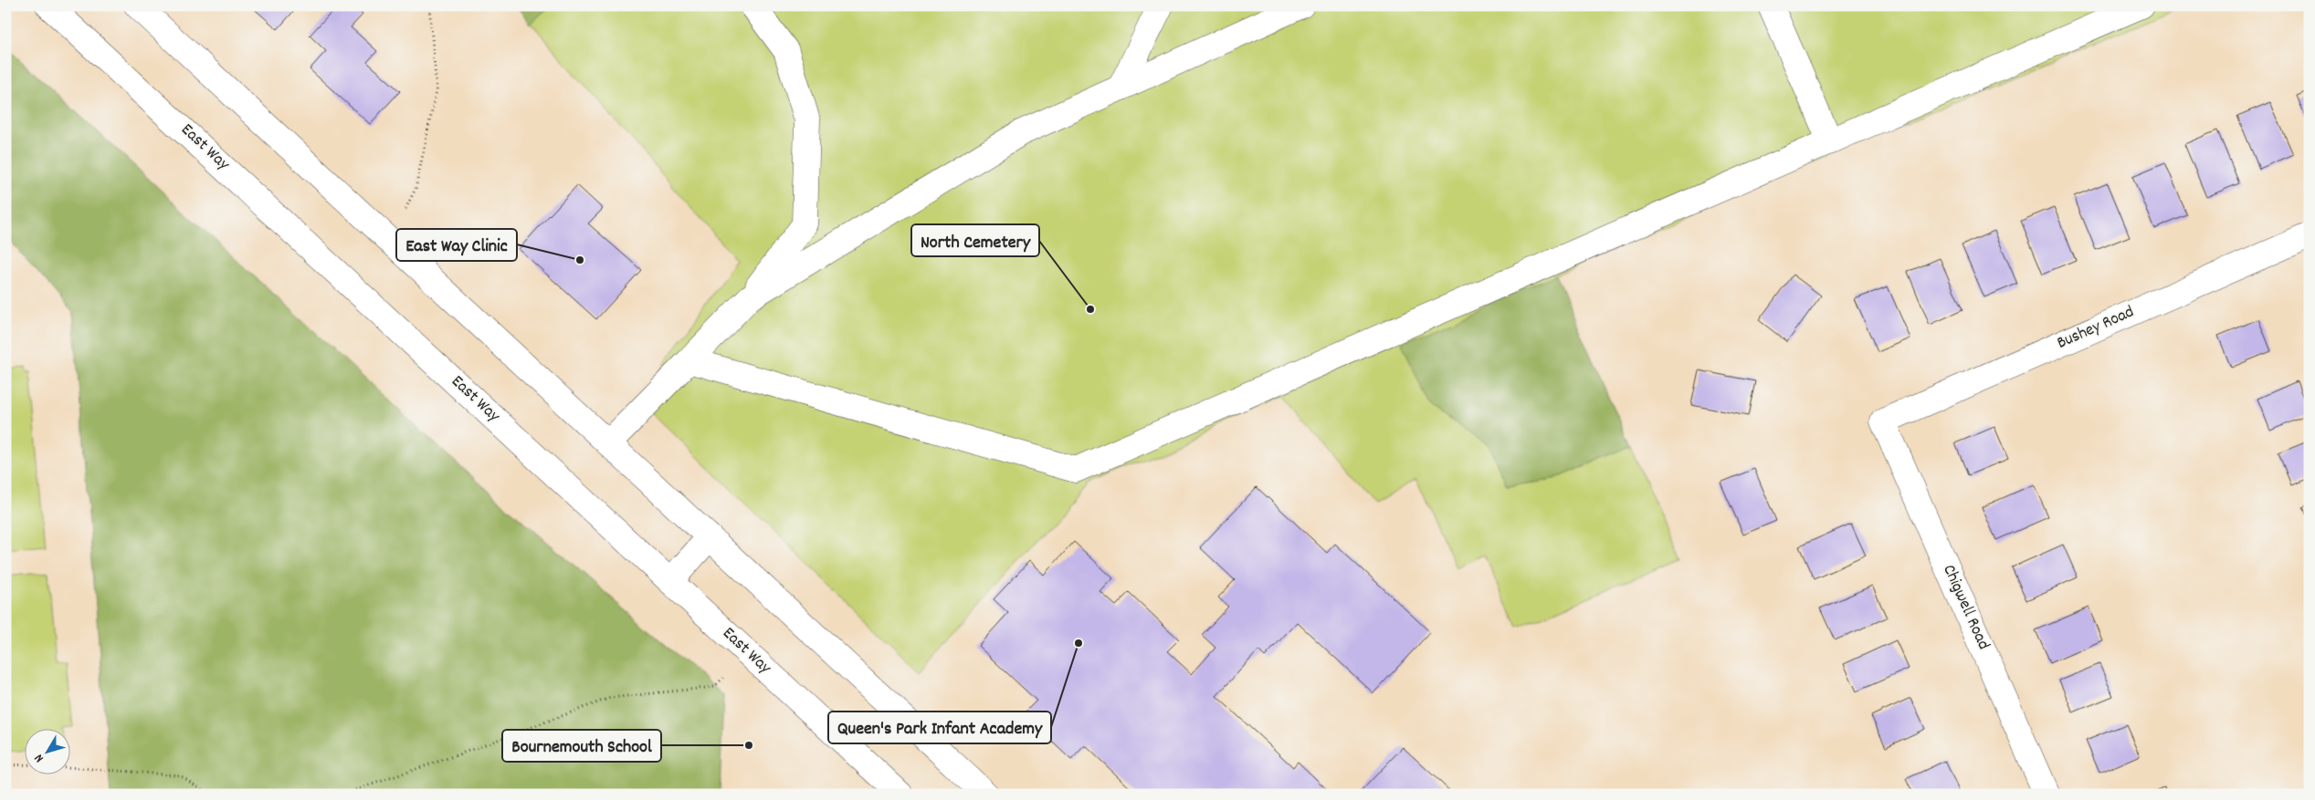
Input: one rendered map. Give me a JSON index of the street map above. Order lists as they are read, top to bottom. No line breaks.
{"streets":{"street":["East Way","Bushey Road","Chigwell Road"]},"crossings":[["Bushey Road","Chigwell Road"]],"places":["East Way Clinic","North Cemetery","Queen's Park Infant Academy","Bournemouth School"],"north":"bottom left"}
